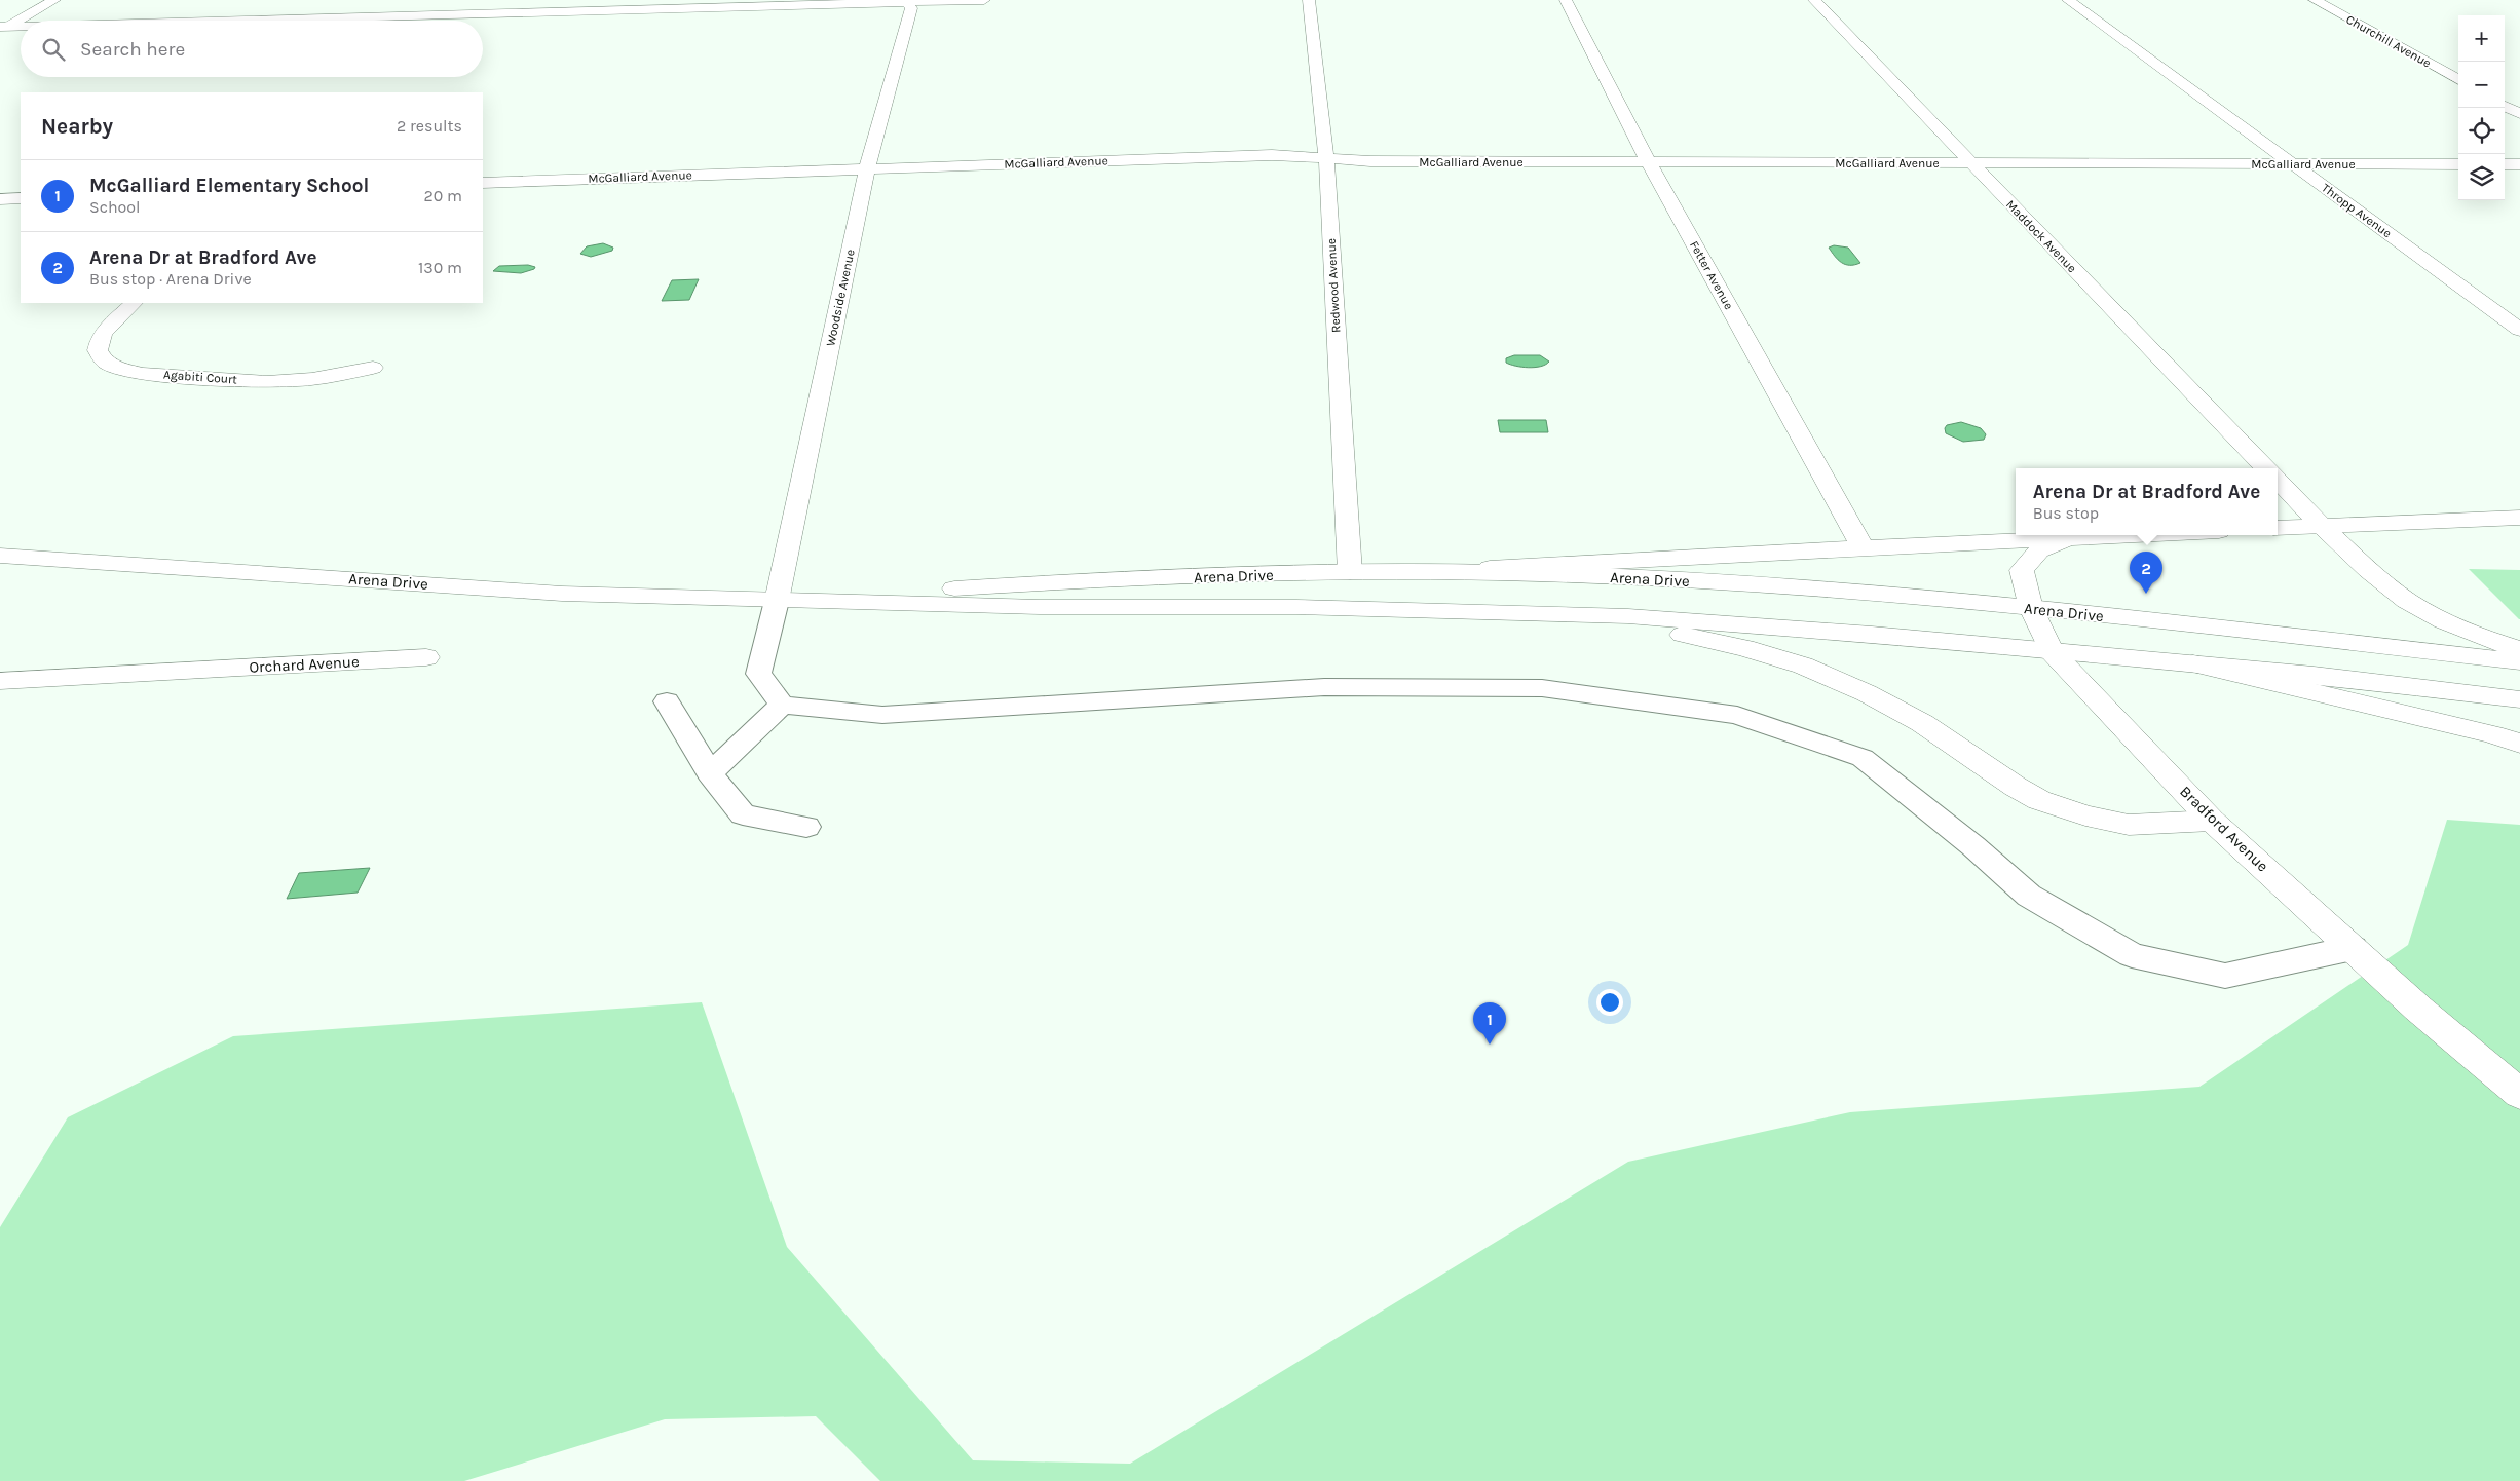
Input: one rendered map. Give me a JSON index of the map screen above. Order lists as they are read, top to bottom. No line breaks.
{"streets":{"main road":["Churchill Avenue","McGalliard Avenue","Thropp Avenue","Maddock Avenue","Fetter Avenue","Redwood Avenue","Woodside Avenue","Agabiti Court","Arena Drive","Orchard Avenue","Bradford Avenue"]},"crossings":[["McGalliard Avenue","Thropp Avenue"],["McGalliard Avenue","Maddock Avenue"],["McGalliard Avenue","Fetter Avenue"],["McGalliard Avenue","Redwood Avenue"],["McGalliard Avenue","Woodside Avenue"],["Redwood Avenue","Arena Drive"],["Woodside Avenue","Arena Drive"],["Arena Drive","Bradford Avenue"]],"page":{"map_buttons":["+","−"],"search":"Search here","heading":["Nearby","2 results"],"list":[{"mark":"1","name":"McGalliard Elementary School","note":"School","value":"20 m"},{"mark":"2","name":"Arena Dr at Bradford Ave","note":"Bus stop · Arena Drive","value":"130 m"}],"popup":["Arena Dr at Bradford Ave","Bus stop"],"pins":["2","1"]}}
